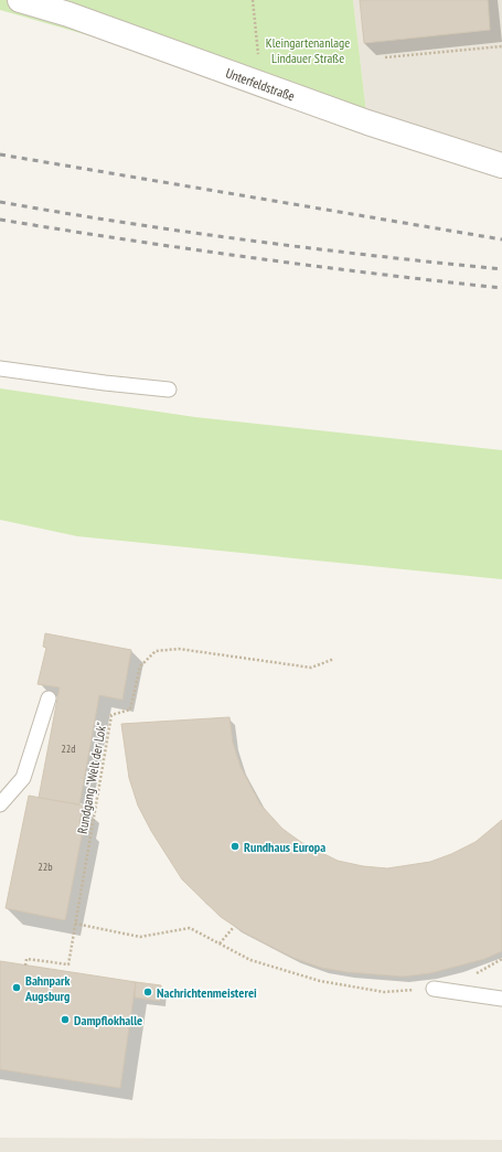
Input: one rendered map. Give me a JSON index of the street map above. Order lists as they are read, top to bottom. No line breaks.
{"streets":{"street":["Unterfeldstraße"],"path":["Rundgang \"Welt der Lok\""]},"parks":["Kleingartenanlage Lindauer Straße"],"places":["Rundhaus Europa","Bahnpark Augsburg","Nachrichtenmeisterei","Dampflokhalle"],"house_numbers":["22d","22b"]}
